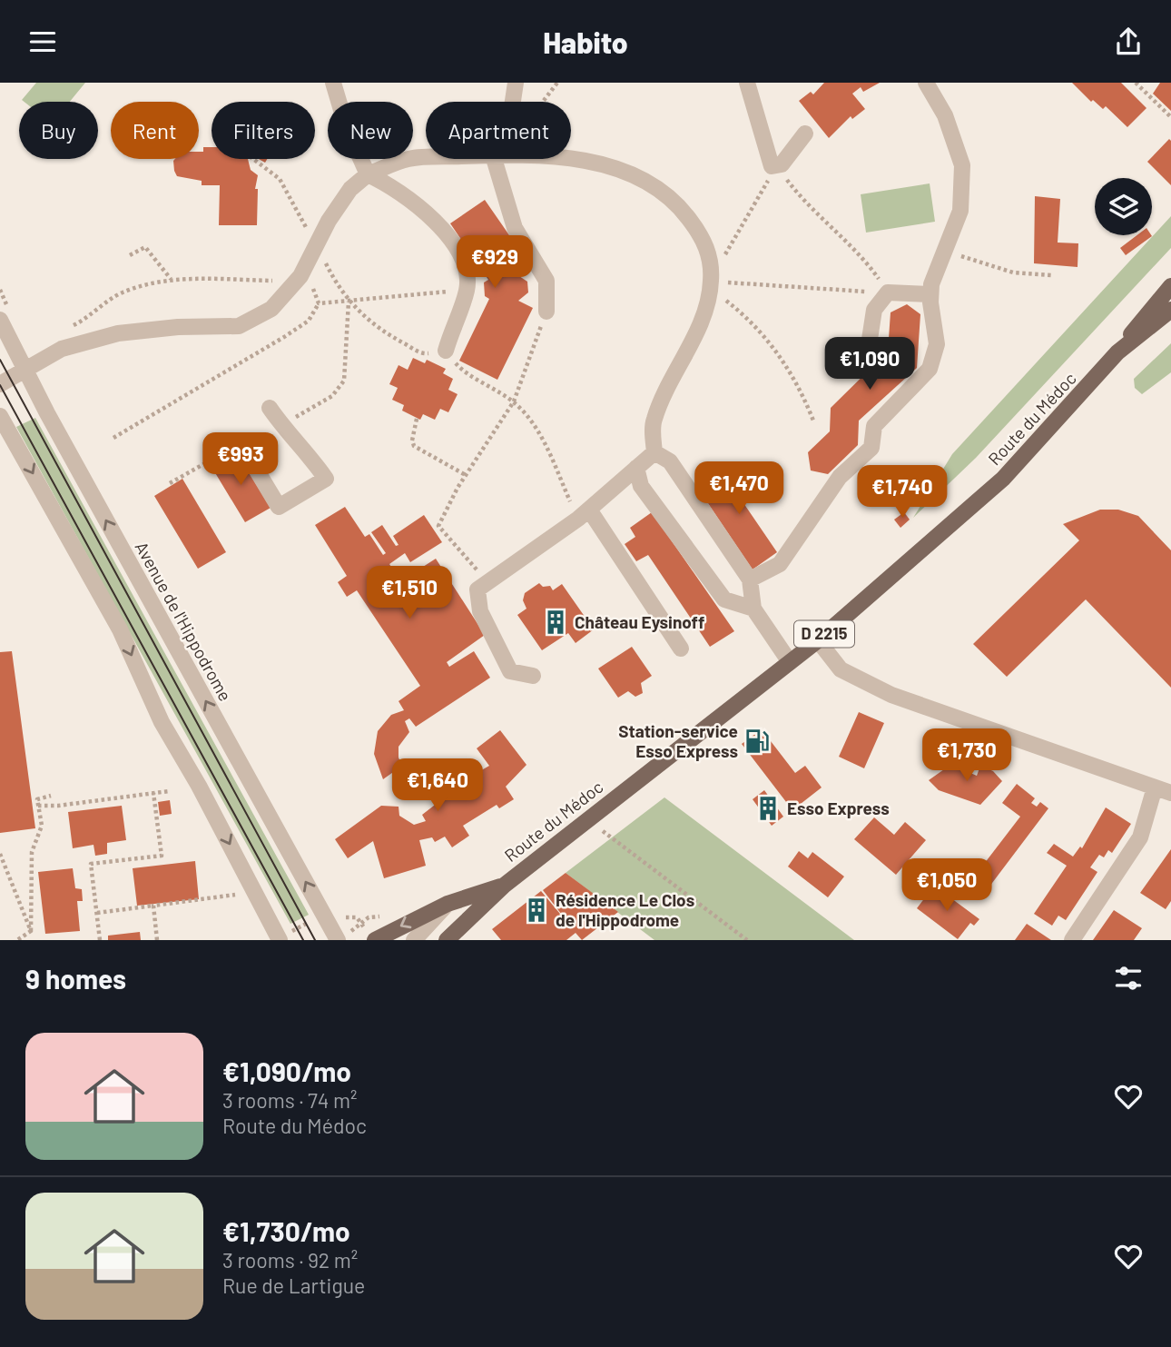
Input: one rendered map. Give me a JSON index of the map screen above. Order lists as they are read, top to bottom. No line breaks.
{"streets":{"main road":["Route du Médoc","D 2215"],"street":["Avenue de l'Hippodrome"]},"crossings":[["Route du Médoc","D 2215"]],"places":{"building":["Château Eysinoff","Esso Express","Résidence Le Clos de l'Hippodrome"],"fuel station":["Station-service Esso Express"]},"page":{"header":"Habito","chip":["Buy","Rent","Filters","New","Apartment"],"price":["€929","€1,090","€993","€1,470","€1,740","€1,510","€1,730","€1,640","€1,050"],"heading":"9 homes","list":[{"name":"€1,090/mo","note":"3 rooms · 74 m² · Route du Médoc"},{"name":"€1,730/mo","note":"3 rooms · 92 m² · Rue de Lartigue"}]}}
